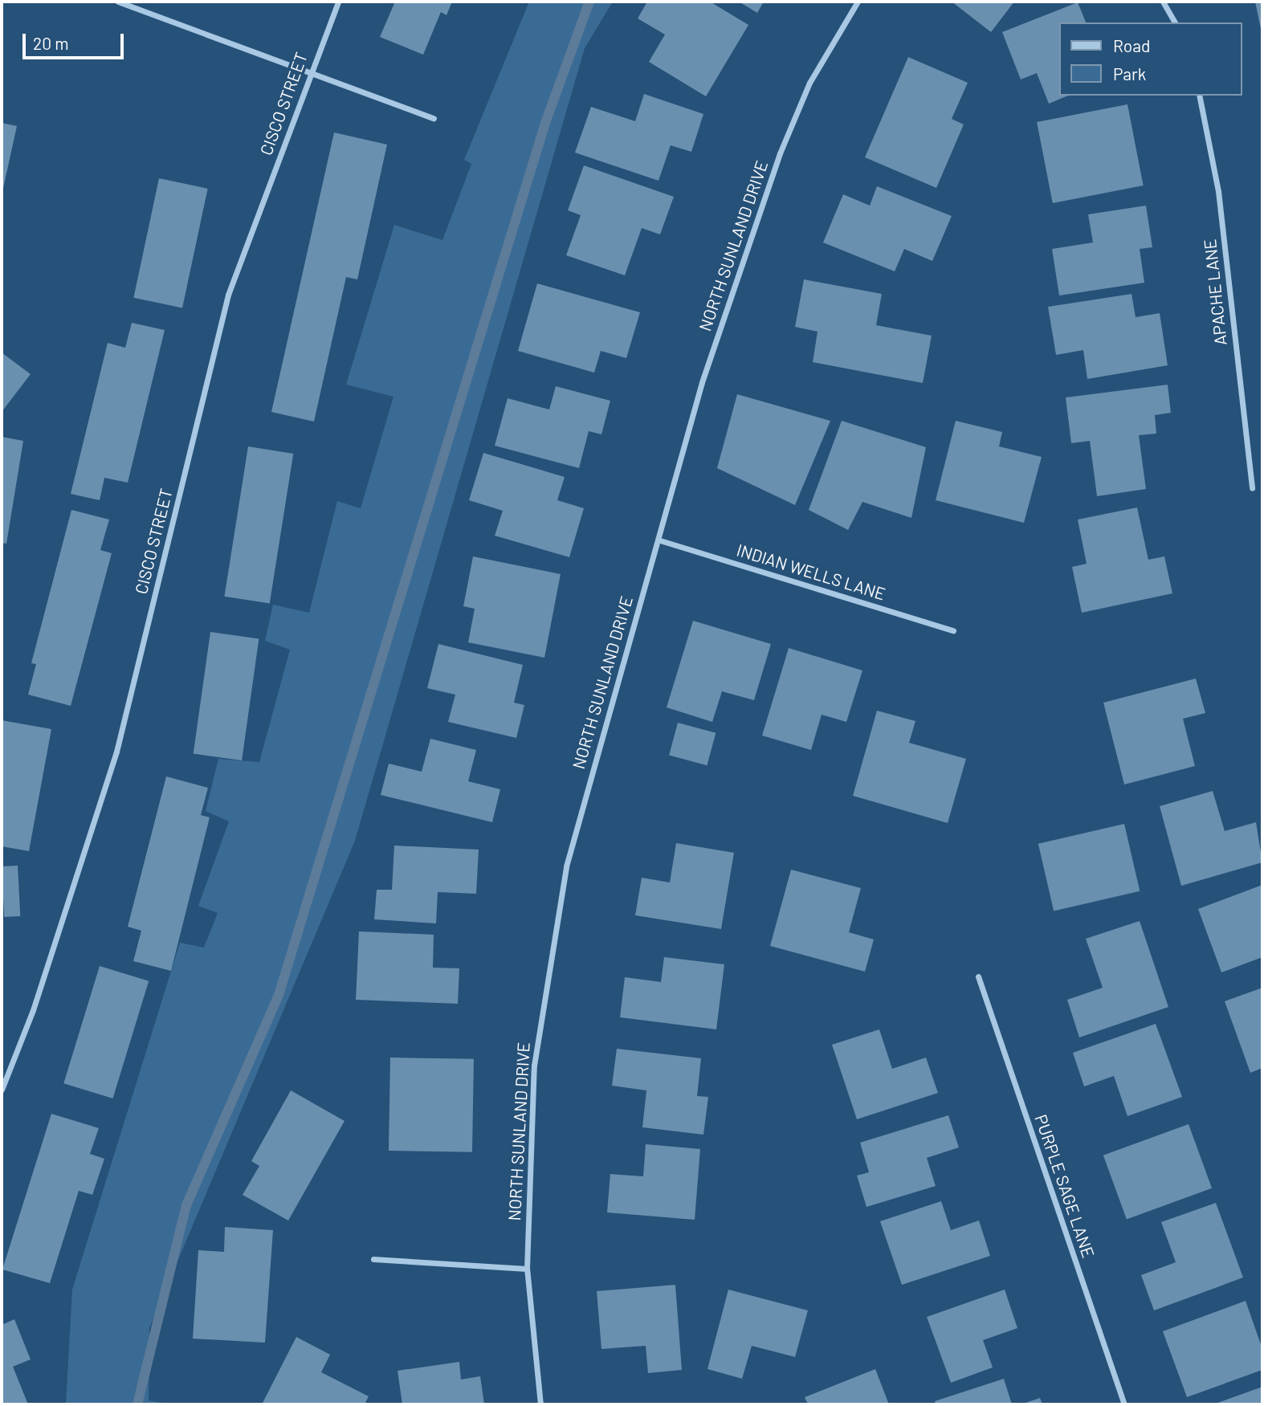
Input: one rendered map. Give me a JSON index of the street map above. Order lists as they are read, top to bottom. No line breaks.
{"streets":{"street":["CISCO STREET","NORTH SUNLAND DRIVE","APACHE LANE","INDIAN WELLS LANE","PURPLE SAGE LANE"]},"crossings":[["NORTH SUNLAND DRIVE","INDIAN WELLS LANE"]],"legend":["Road","Park"],"scale_bar":"20 m"}
